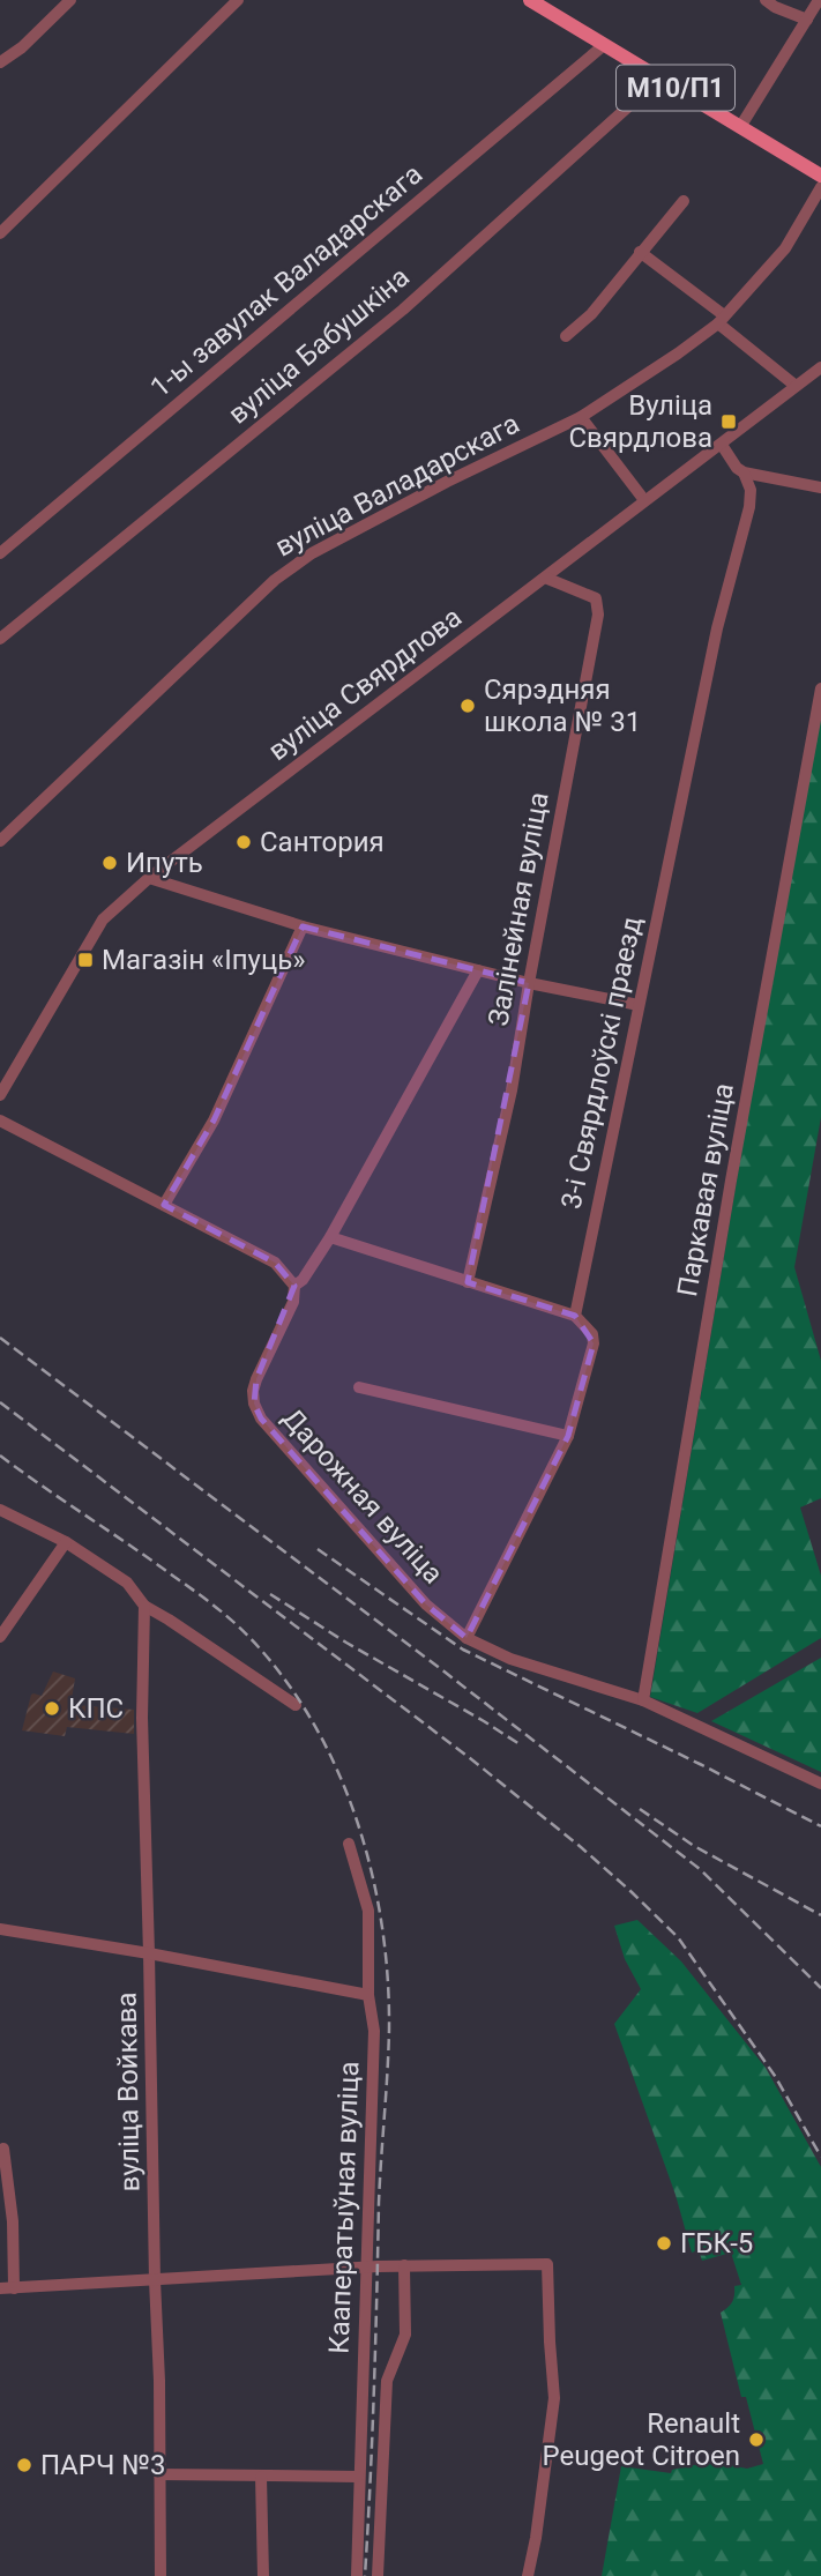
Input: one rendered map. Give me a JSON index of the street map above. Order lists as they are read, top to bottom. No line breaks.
{"streets":{"main road":["М10/П1"],"street":["1-ы завулак Валадарскага","вуліца Бабушкіна","вуліца Валадарскага","вуліца Свярдлова","Залінейная вуліца","3-і Свярдлоўскі праезд","Паркавая вуліца","Дарожная вуліца","вуліца Войкава","Кааператыўная вуліца"]},"crossings":[["М10/П1","1-ы завулак Валадарскага"],["М10/П1","вуліца Бабушкіна"],["вуліца Свярдлова","Залінейная вуліца"],["Паркавая вуліца","Дарожная вуліца"]],"places":{"transit":["Вуліца Свярдлова","Магазін «Іпуць»"],"other":["Сярэдняя школа № 31","Сантория","Ипуть","КПС","ГБК-5","Renault Peugeot Citroen","ПАРЧ №3"]}}
